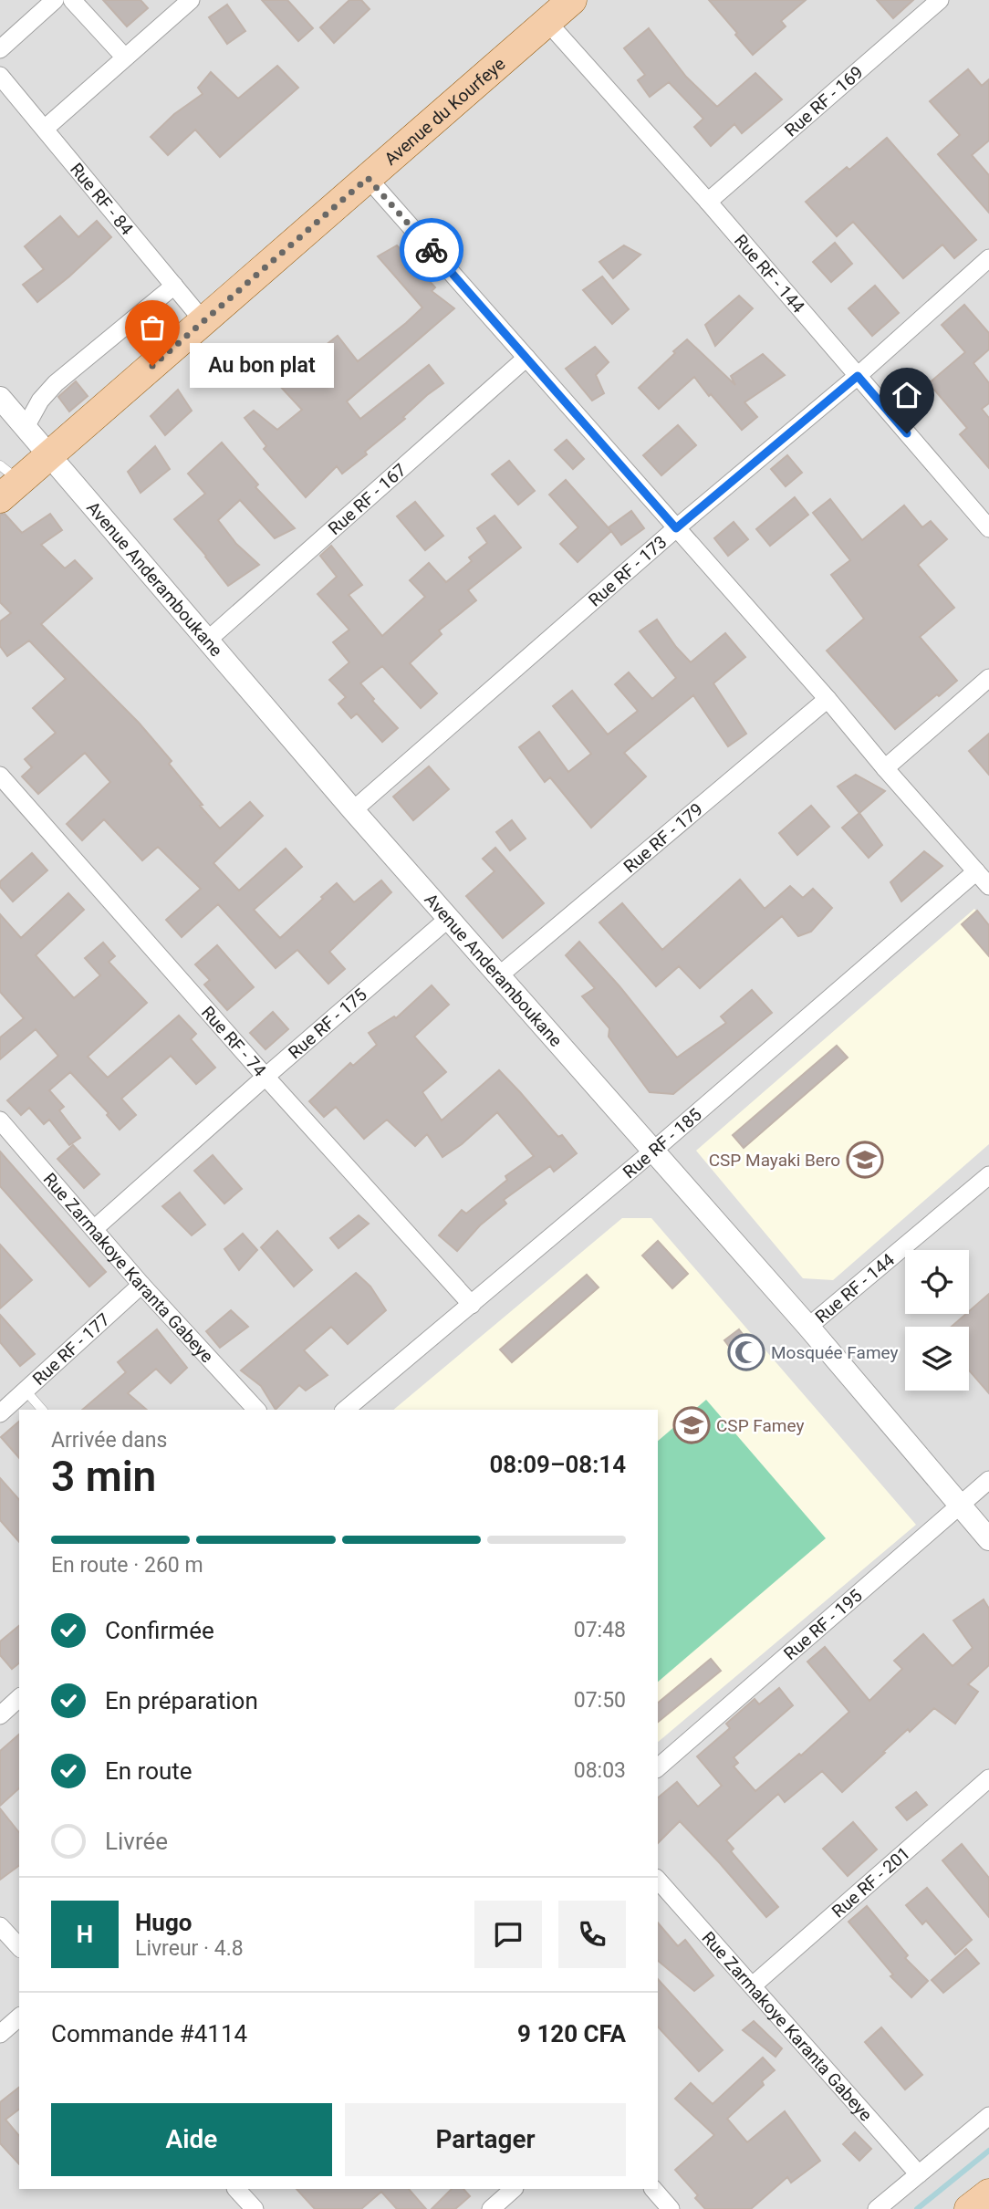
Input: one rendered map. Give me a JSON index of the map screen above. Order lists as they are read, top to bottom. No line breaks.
{"streets":{"main road":["Avenue du Kourfeye"],"street":["Rue RF - 169","Rue RF - 84","Rue RF - 144","Rue RF - 167","Rue RF - 173","Avenue Anderamboukane","Rue RF - 179","Rue RF - 175","Rue RF - 74","Rue RF - 185","Rue Zarmakoye Karanta Gabeye","Rue RF - 177","Rue RF - 195","Rue RF - 201"]},"crossings":[["Rue RF - 169","Rue RF - 144"],["Avenue du Kourfeye","Rue RF - 84"],["Avenue du Kourfeye","Rue RF - 144"],["Avenue du Kourfeye","Avenue Anderamboukane"],["Rue RF - 144","Rue RF - 173"],["Rue RF - 144","Avenue Anderamboukane"],["Rue RF - 167","Avenue Anderamboukane"],["Rue RF - 173","Avenue Anderamboukane"],["Avenue Anderamboukane","Rue RF - 179"],["Avenue Anderamboukane","Rue RF - 175"],["Avenue Anderamboukane","Rue RF - 185"],["Avenue Anderamboukane","Rue RF - 195"],["Rue RF - 175","Rue RF - 74"],["Rue RF - 175","Rue Zarmakoye Karanta Gabeye"],["Rue RF - 74","Rue RF - 185"],["Rue Zarmakoye Karanta Gabeye","Rue RF - 177"],["Rue Zarmakoye Karanta Gabeye","Rue RF - 201"]],"places":{"other":["Au bon plat"],"school or university":["CSP Mayaki Bero","CSP Famey"],"mosque":["Mosquée Famey"]},"page":{"bubble":"Au bon plat","heading":["3 min","Arrivée dans","08:09–08:14"],"panel":["Hugo","Livreur · 4.8","Commande #4114","9 120 CFA"],"bar":"En route · 260 m","list":[["Confirmée","07:48"],["En préparation","07:50"],["En route","08:03"],"Livrée"],"round":"H","buttons":["Aide","Partager"]}}
